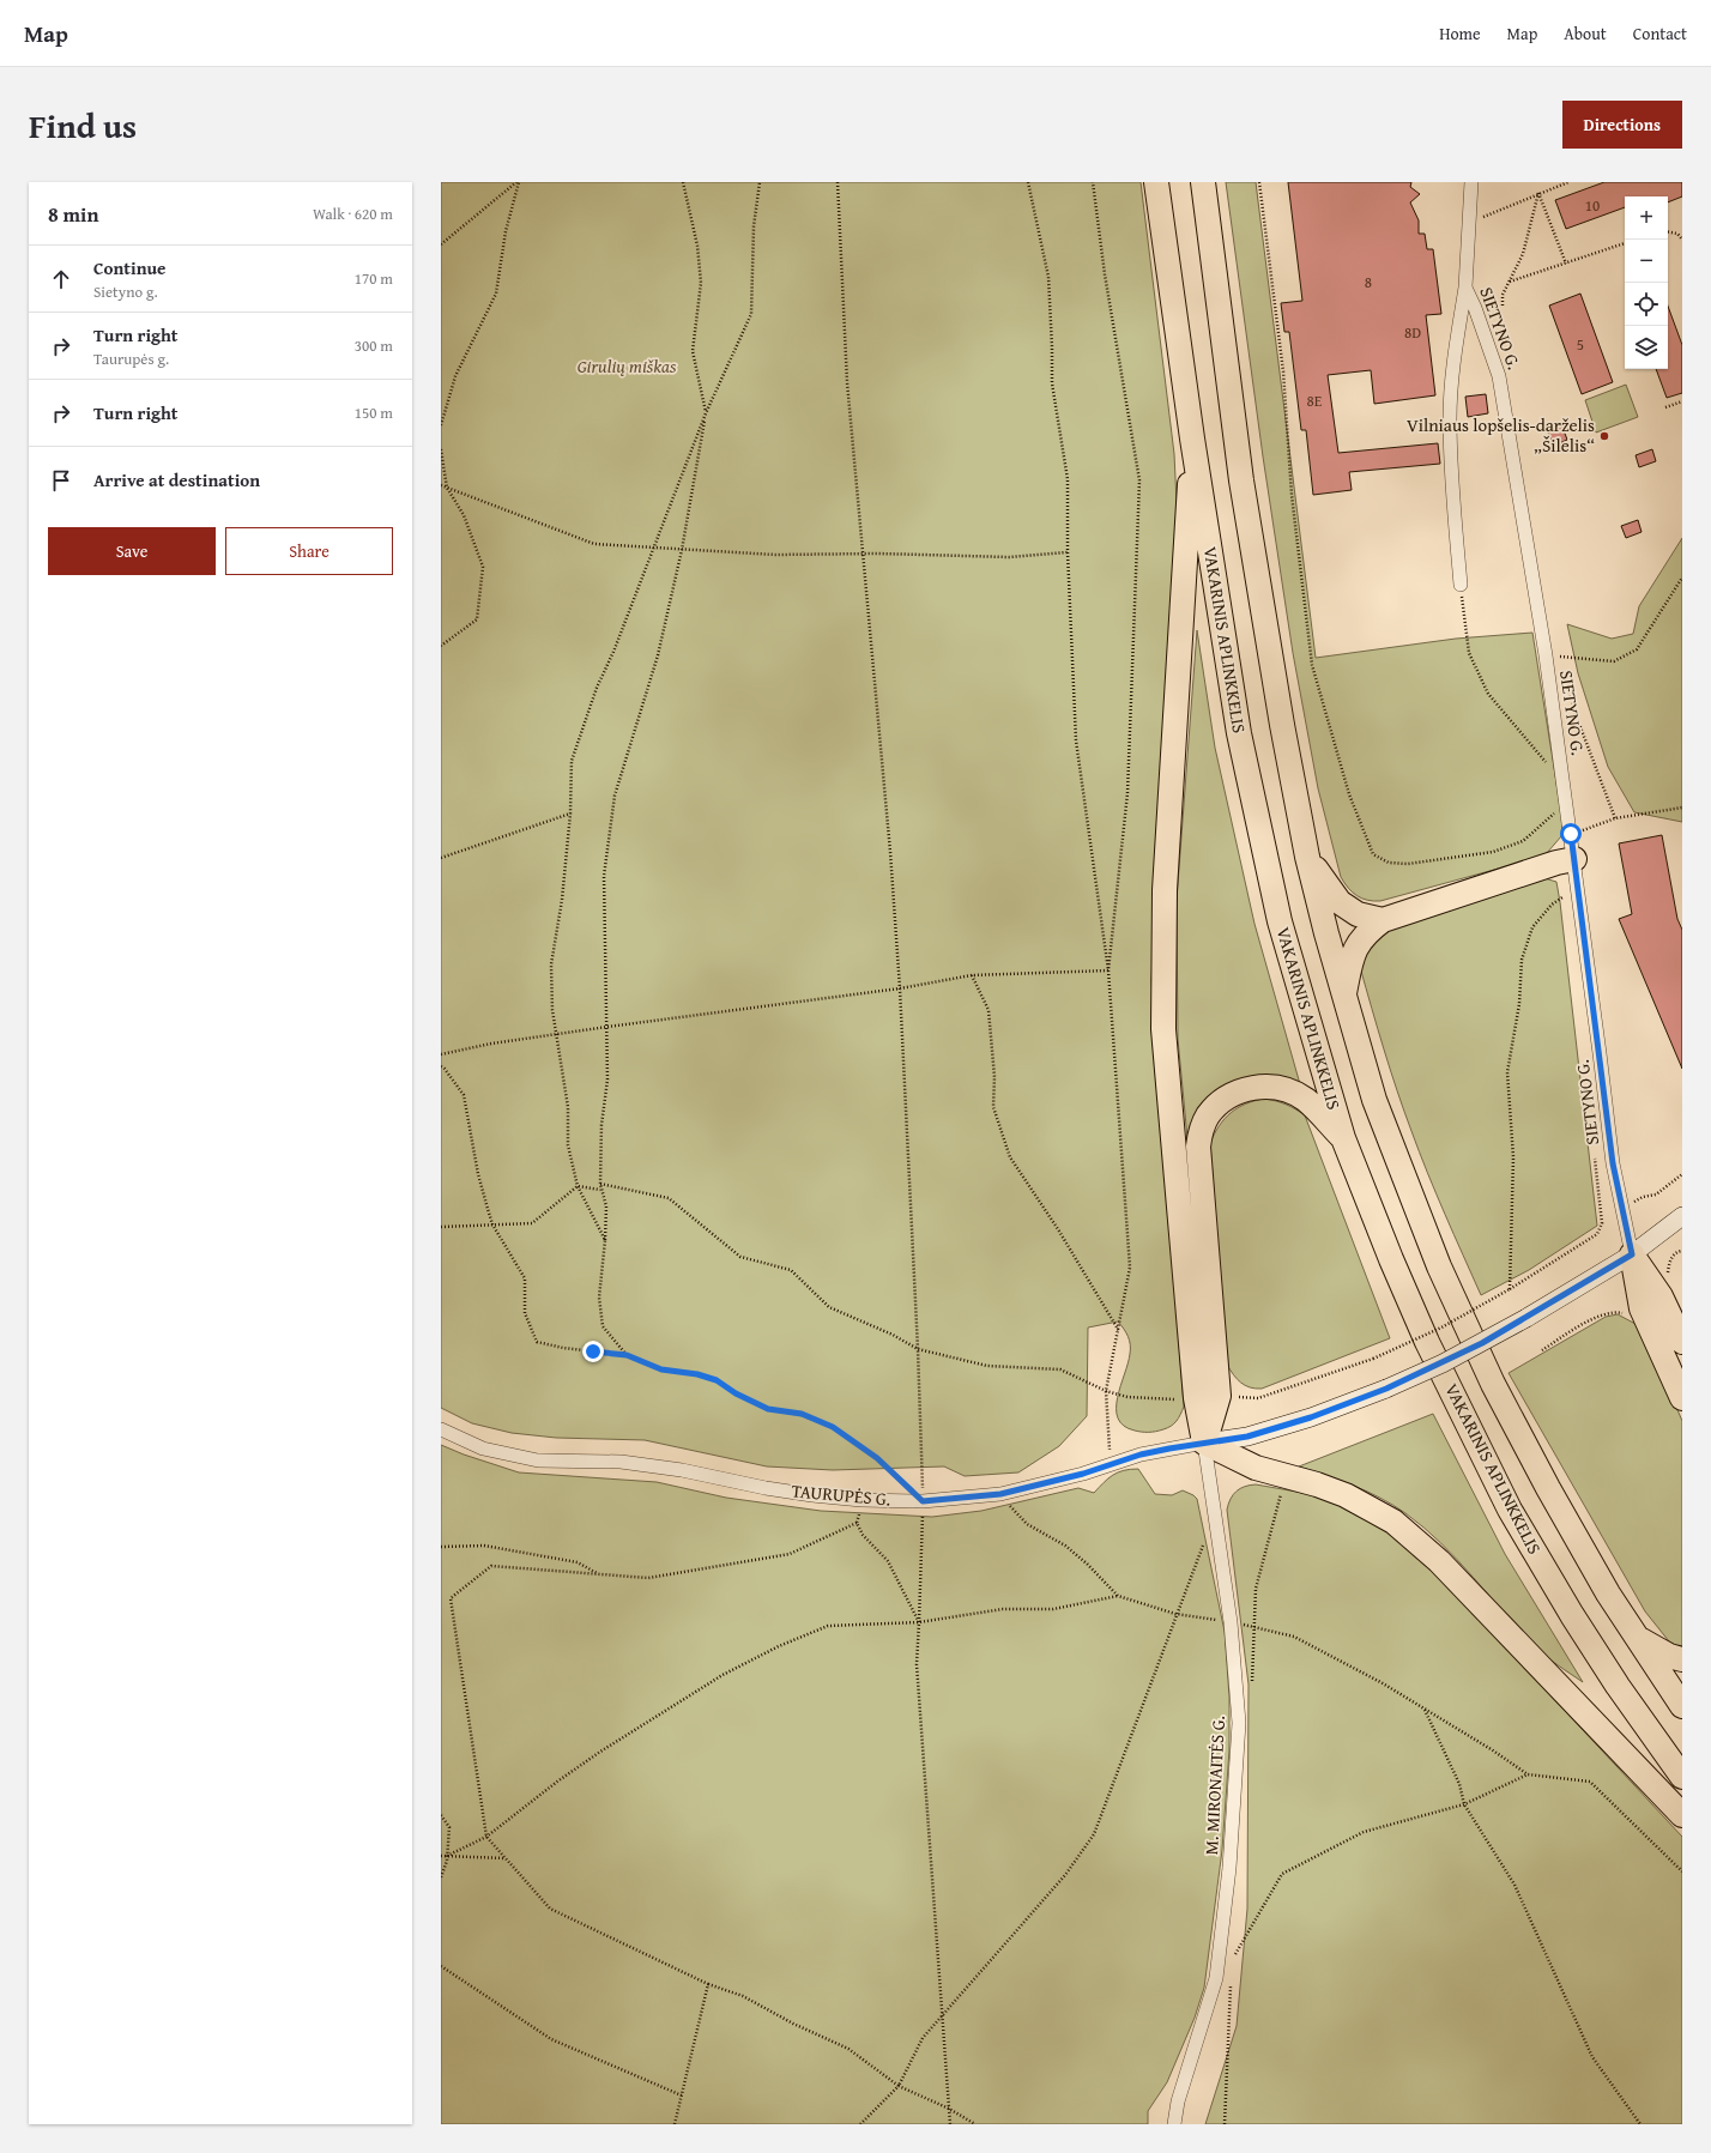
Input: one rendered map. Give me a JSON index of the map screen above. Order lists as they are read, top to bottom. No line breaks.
{"streets":{"highway":["VAKARINIS APLINKKELIS"],"main road":["TAURUPĖS G."],"street":["SIETYNO G.","M. MIRONAITĖS G."]},"crossings":[["SIETYNO G.","TAURUPĖS G."],["TAURUPĖS G.","M. MIRONAITĖS G."]],"parks":["Girulių miškas"],"places":["Vilniaus lopšelis-darželis „Šilelis“"],"house_numbers":["10","8","8D","5","8E"],"page":{"header":"Map","nav":["Home","Map","About","Contact"],"title":"Find us","buttons":["Directions",["Save","Share"]],"heading":["8 min","Walk · 620 m"],"map_buttons":["+","−"],"list":[["Continue","Sietyno g.","170 m"],["Turn right","Taurupės g.","300 m"],["Turn right","150 m"],"Arrive at destination"]}}
